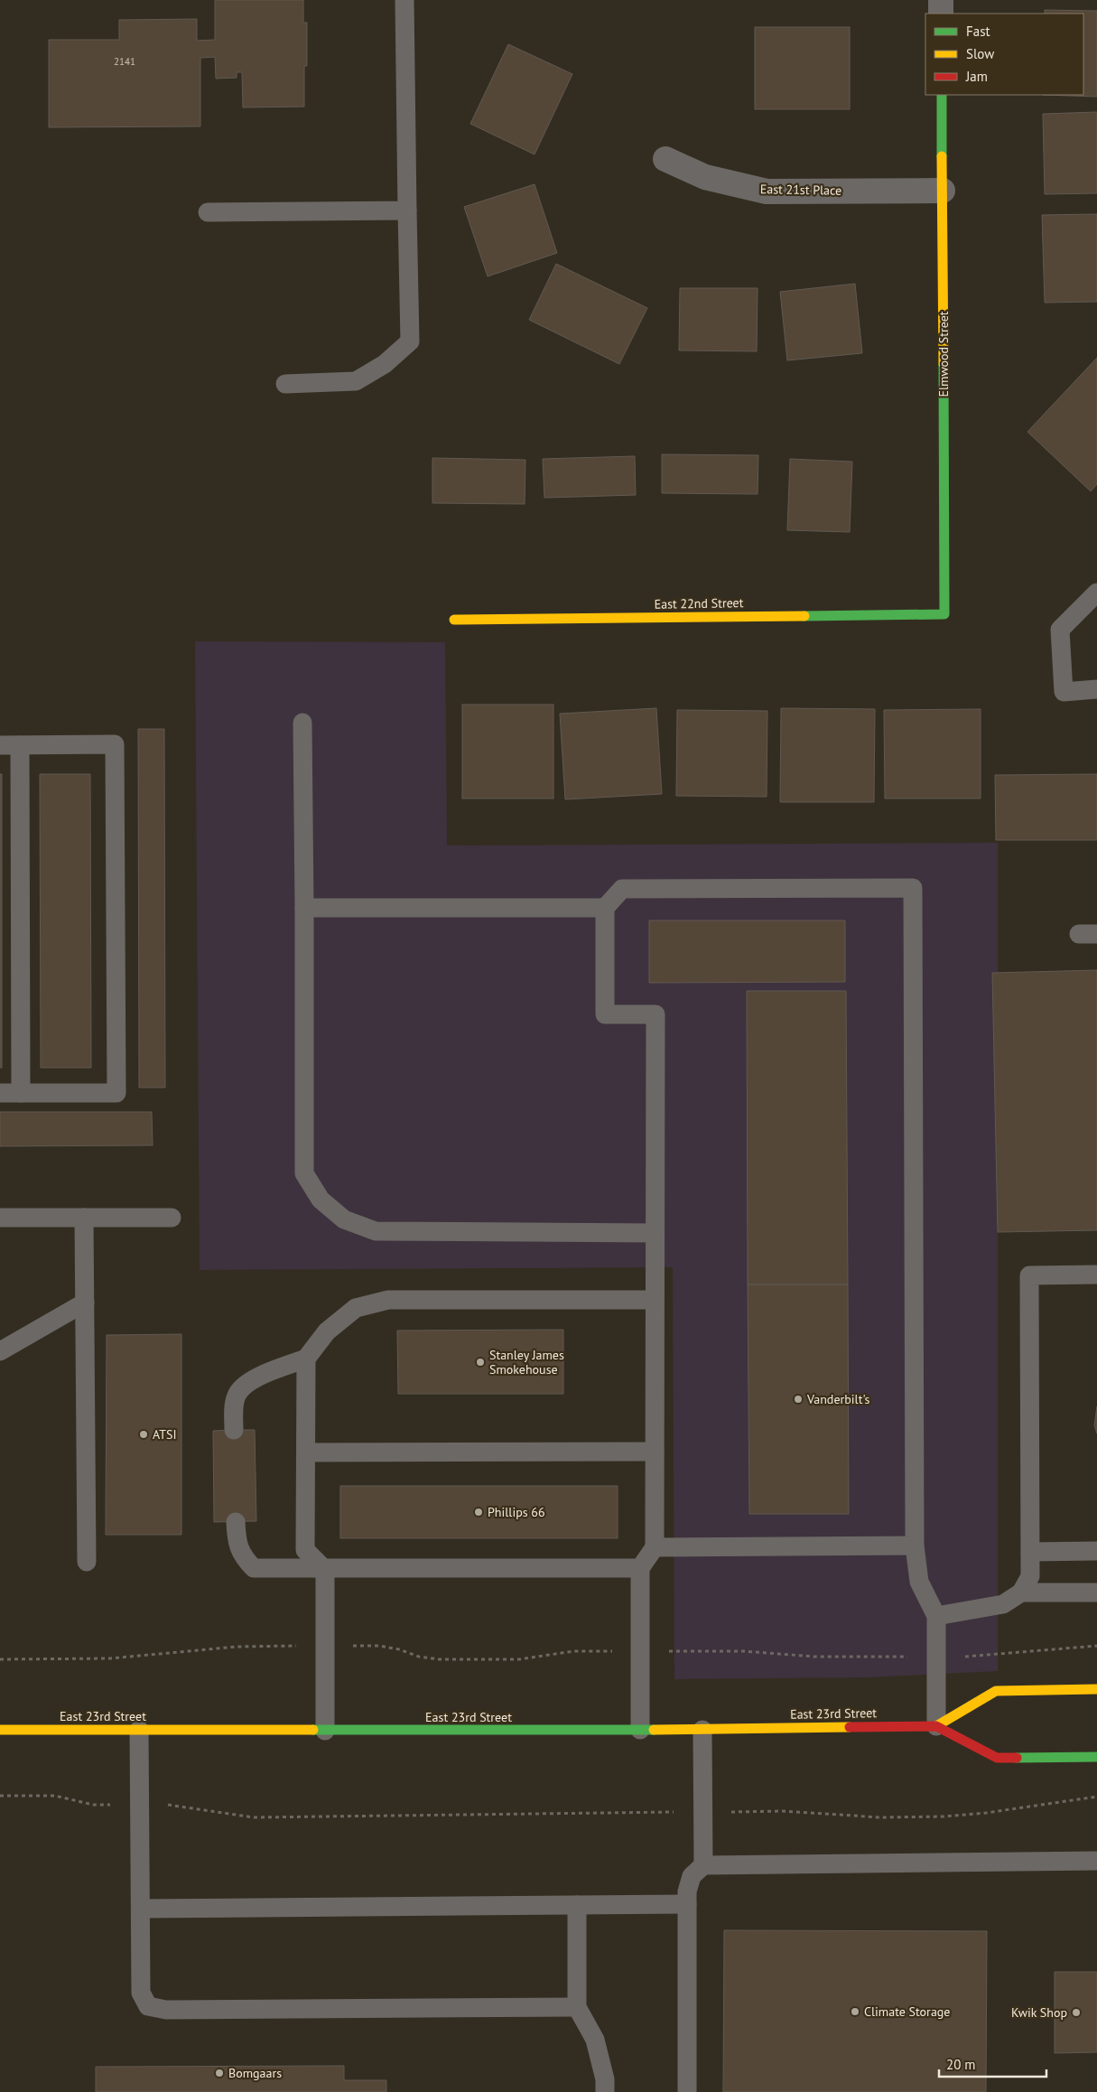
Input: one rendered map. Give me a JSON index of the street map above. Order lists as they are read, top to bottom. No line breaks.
{"streets":{"main road":["Elmwood Street","East 22nd Street","East 23rd Street"],"street":["East 21st Place"]},"crossings":[["East 21st Place","Elmwood Street"],["Elmwood Street","East 22nd Street"]],"places":["Stanley James Smokehouse","Vanderbilt's","ATSI","Phillips 66","Climate Storage","Kwik Shop","Bomgaars"],"house_numbers":["2141"],"legend":["Fast","Slow","Jam"],"scale_bar":"20 m"}
